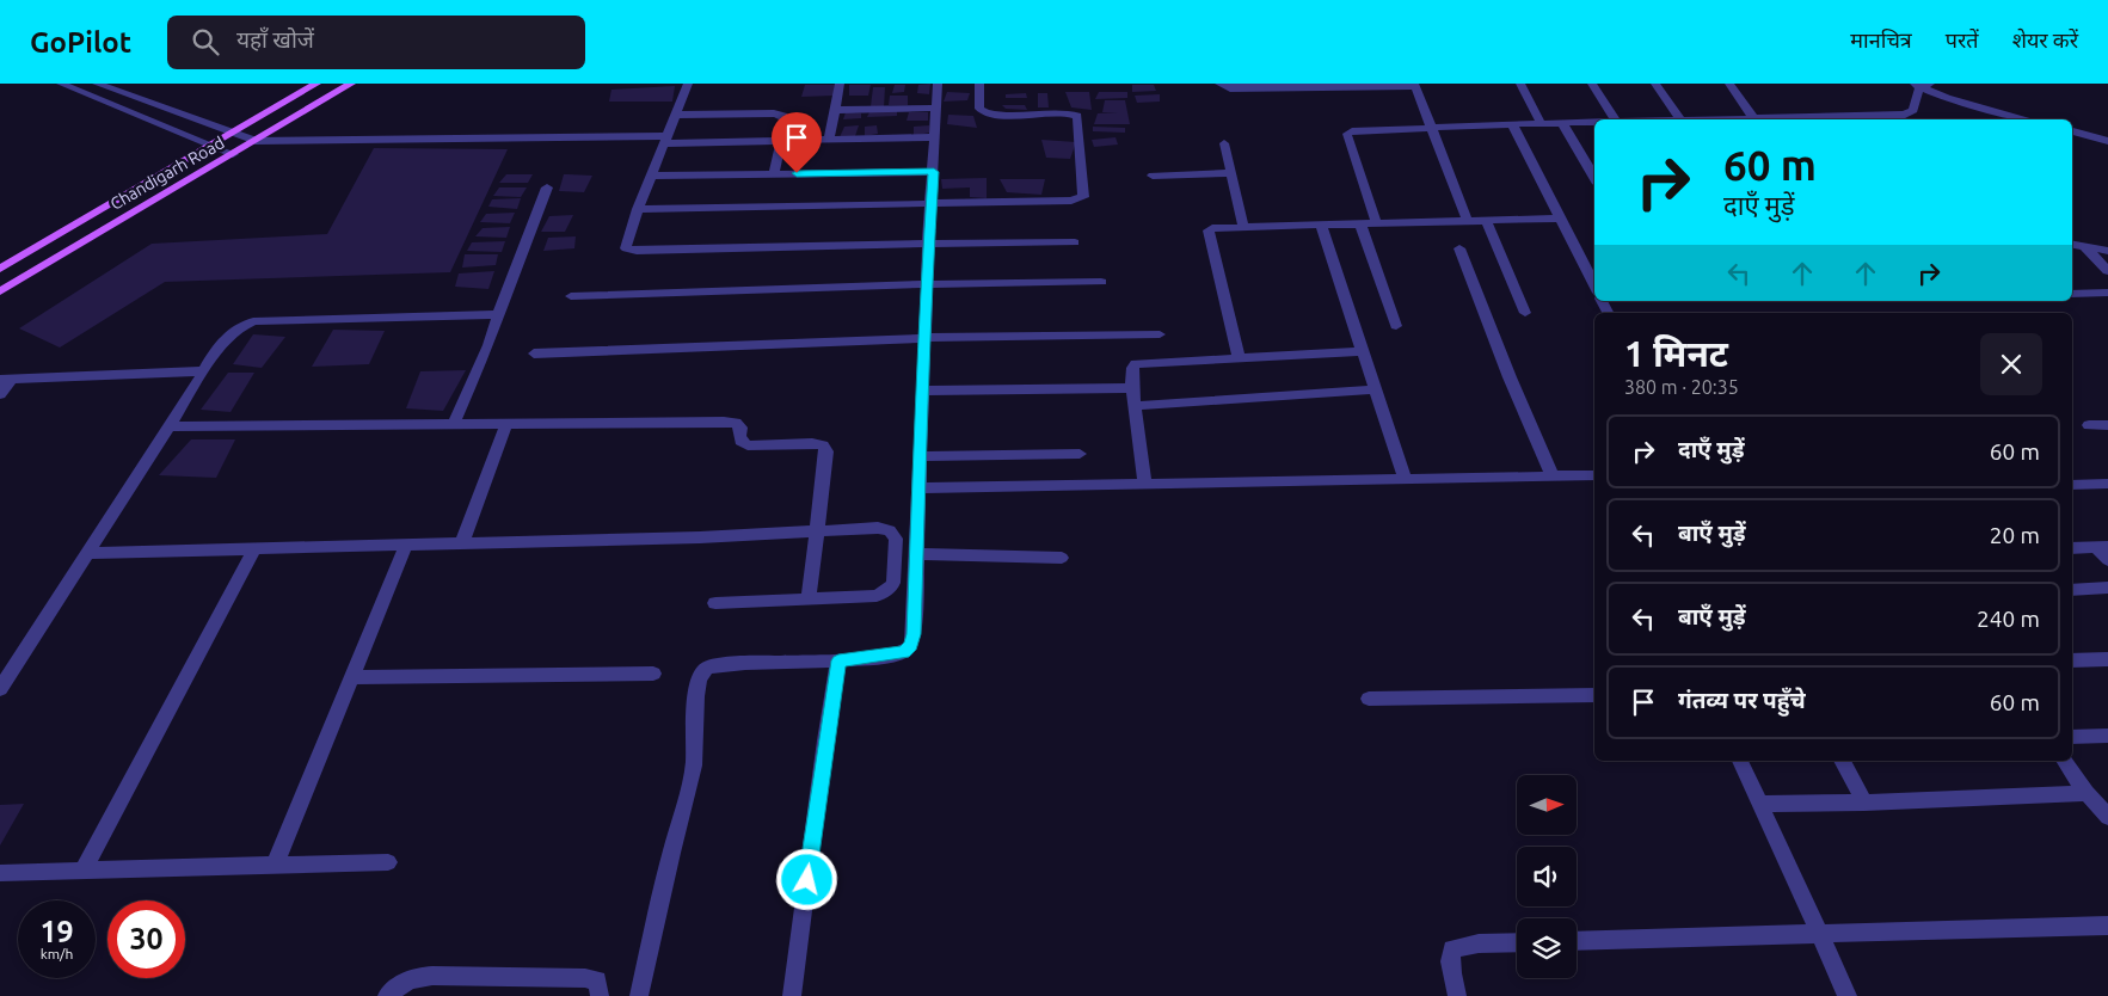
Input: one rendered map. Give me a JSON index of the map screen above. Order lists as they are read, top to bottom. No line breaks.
{"streets":{"main road":["Chandigarh Road"]},"north":"right","page":{"header":"GoPilot","search":"यहाँ खोजें","nav":["मानचित्र","परतें","शेयर करें"],"turn":["60 m","दाएँ मुड़ें"],"heading":["1 मिनट","380 m · 20:35"],"list":[{"name":"दाएँ मुड़ें","value":"60 m"},{"name":"बाएँ मुड़ें","value":"20 m"},{"name":"बाएँ मुड़ें","value":"240 m"},{"name":"गंतव्य पर पहुँचे","value":"60 m"}],"speed":"19 km/h","limit":"30"}}
